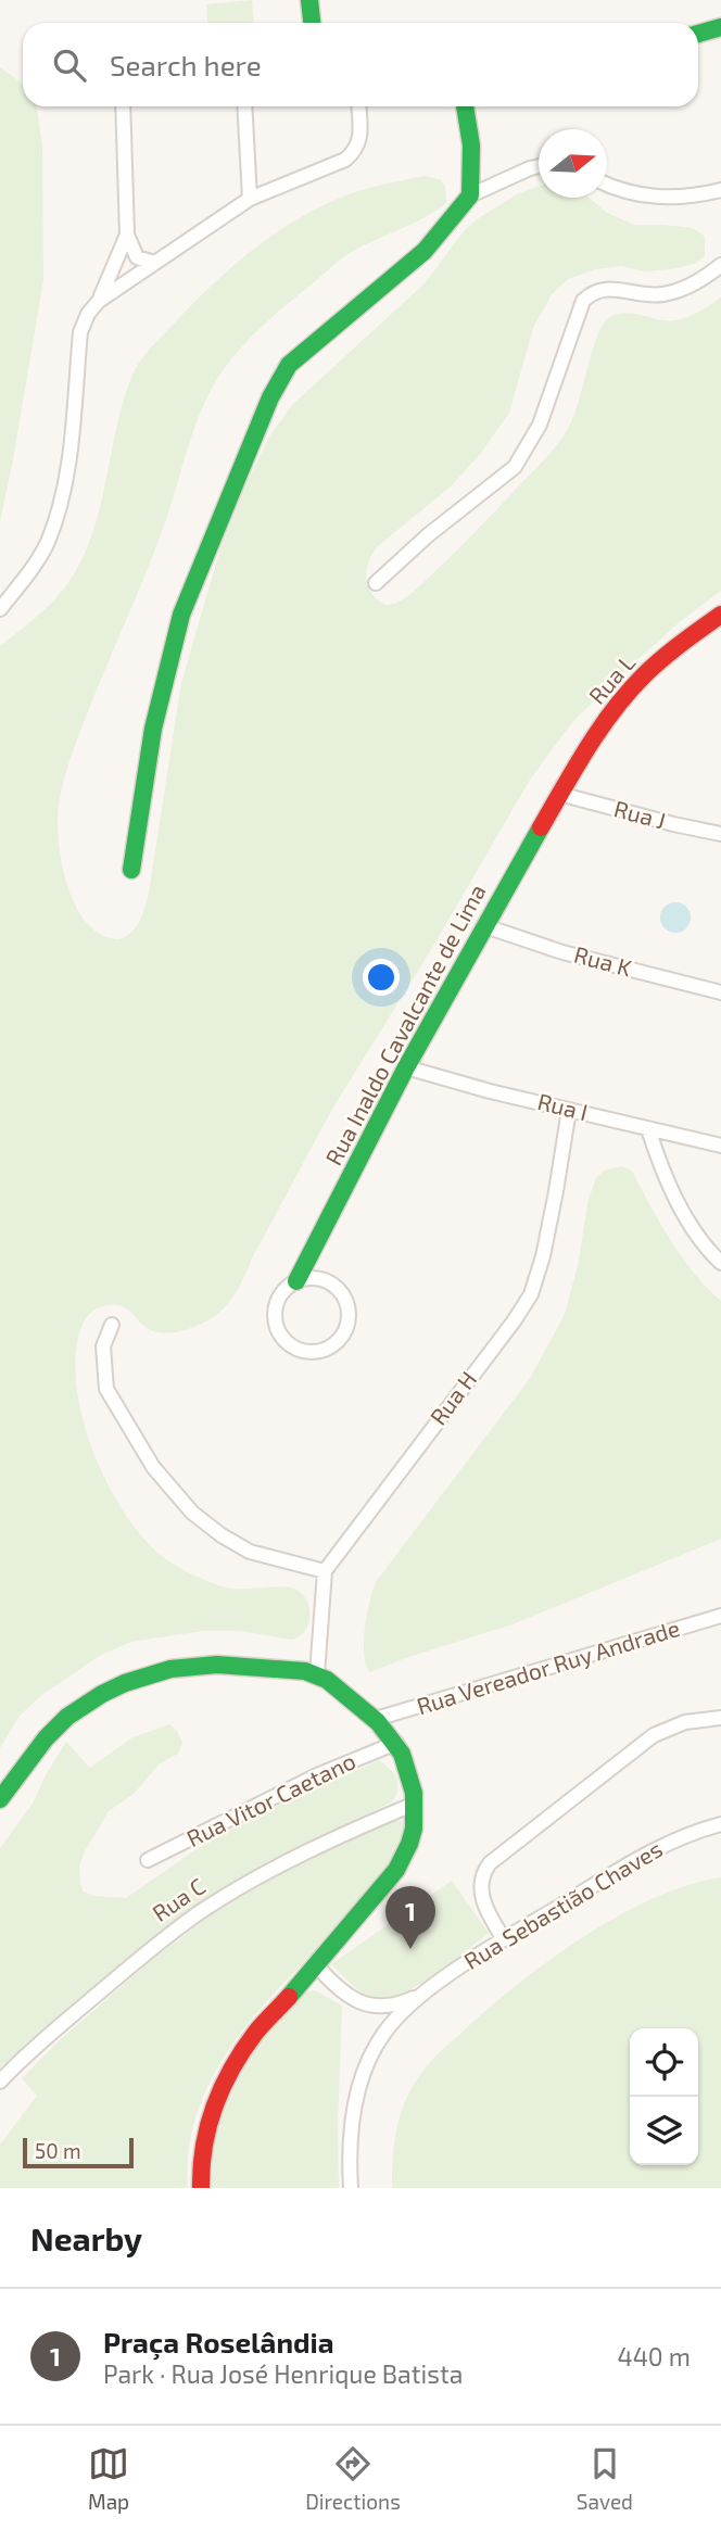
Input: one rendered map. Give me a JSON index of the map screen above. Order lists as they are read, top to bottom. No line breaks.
{"streets":{"street":["Rua L","Rua J","Rua K","Rua Inaldo Cavalcante de Lima","Rua I","Rua H","Rua Vereador Ruy Andrade","Rua Vitor Caetano","Rua C","Rua Sebastião Chaves"]},"crossings":[["Rua L","Rua J"],["Rua L","Rua Inaldo Cavalcante de Lima"],["Rua J","Rua Inaldo Cavalcante de Lima"],["Rua K","Rua Inaldo Cavalcante de Lima"],["Rua Inaldo Cavalcante de Lima","Rua I"],["Rua I","Rua H"]],"scale_bar":"50 m","north":"right","page":{"search":"Search here","pins":"1","scale":"50 m","heading":"Nearby","list":[{"mark":"1","name":"Praça Roselândia","note":"Park · Rua José Henrique Batista","value":"440 m"}],"nav":["Map","Directions","Saved"]}}
